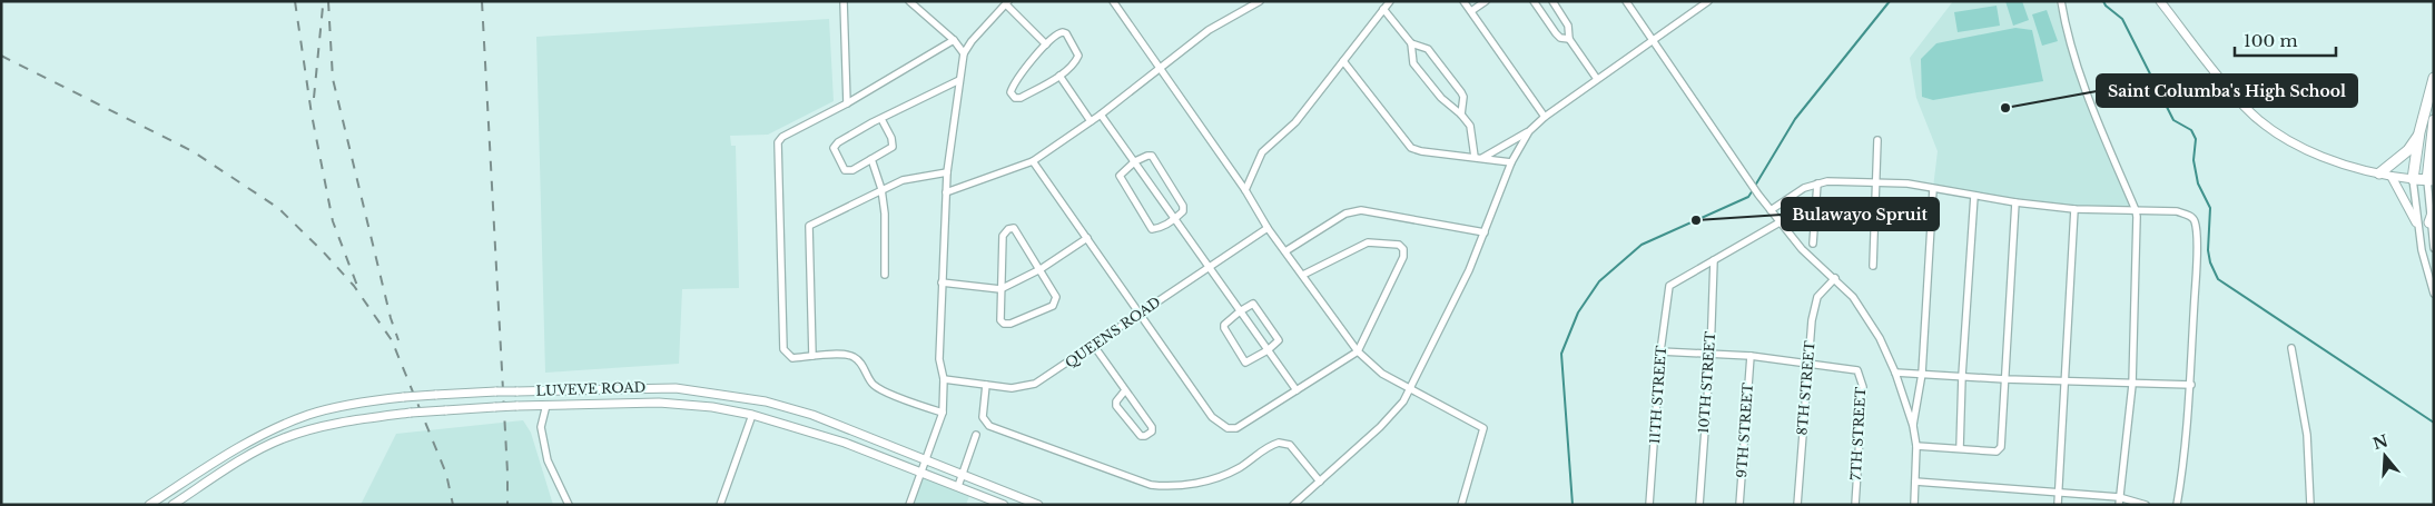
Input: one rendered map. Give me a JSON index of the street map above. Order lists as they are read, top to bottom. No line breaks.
{"streets":{"street":["QUEENS ROAD","10TH STREET","8TH STREET","LUVEVE ROAD","11TH STREET","9TH STREET","7TH STREET"]},"crossings":[["10TH STREET","11TH STREET"],["8TH STREET","7TH STREET"]],"places":["Saint Columba's High School","Bulawayo Spruit"],"scale_bar":"100 m","north":"top"}
